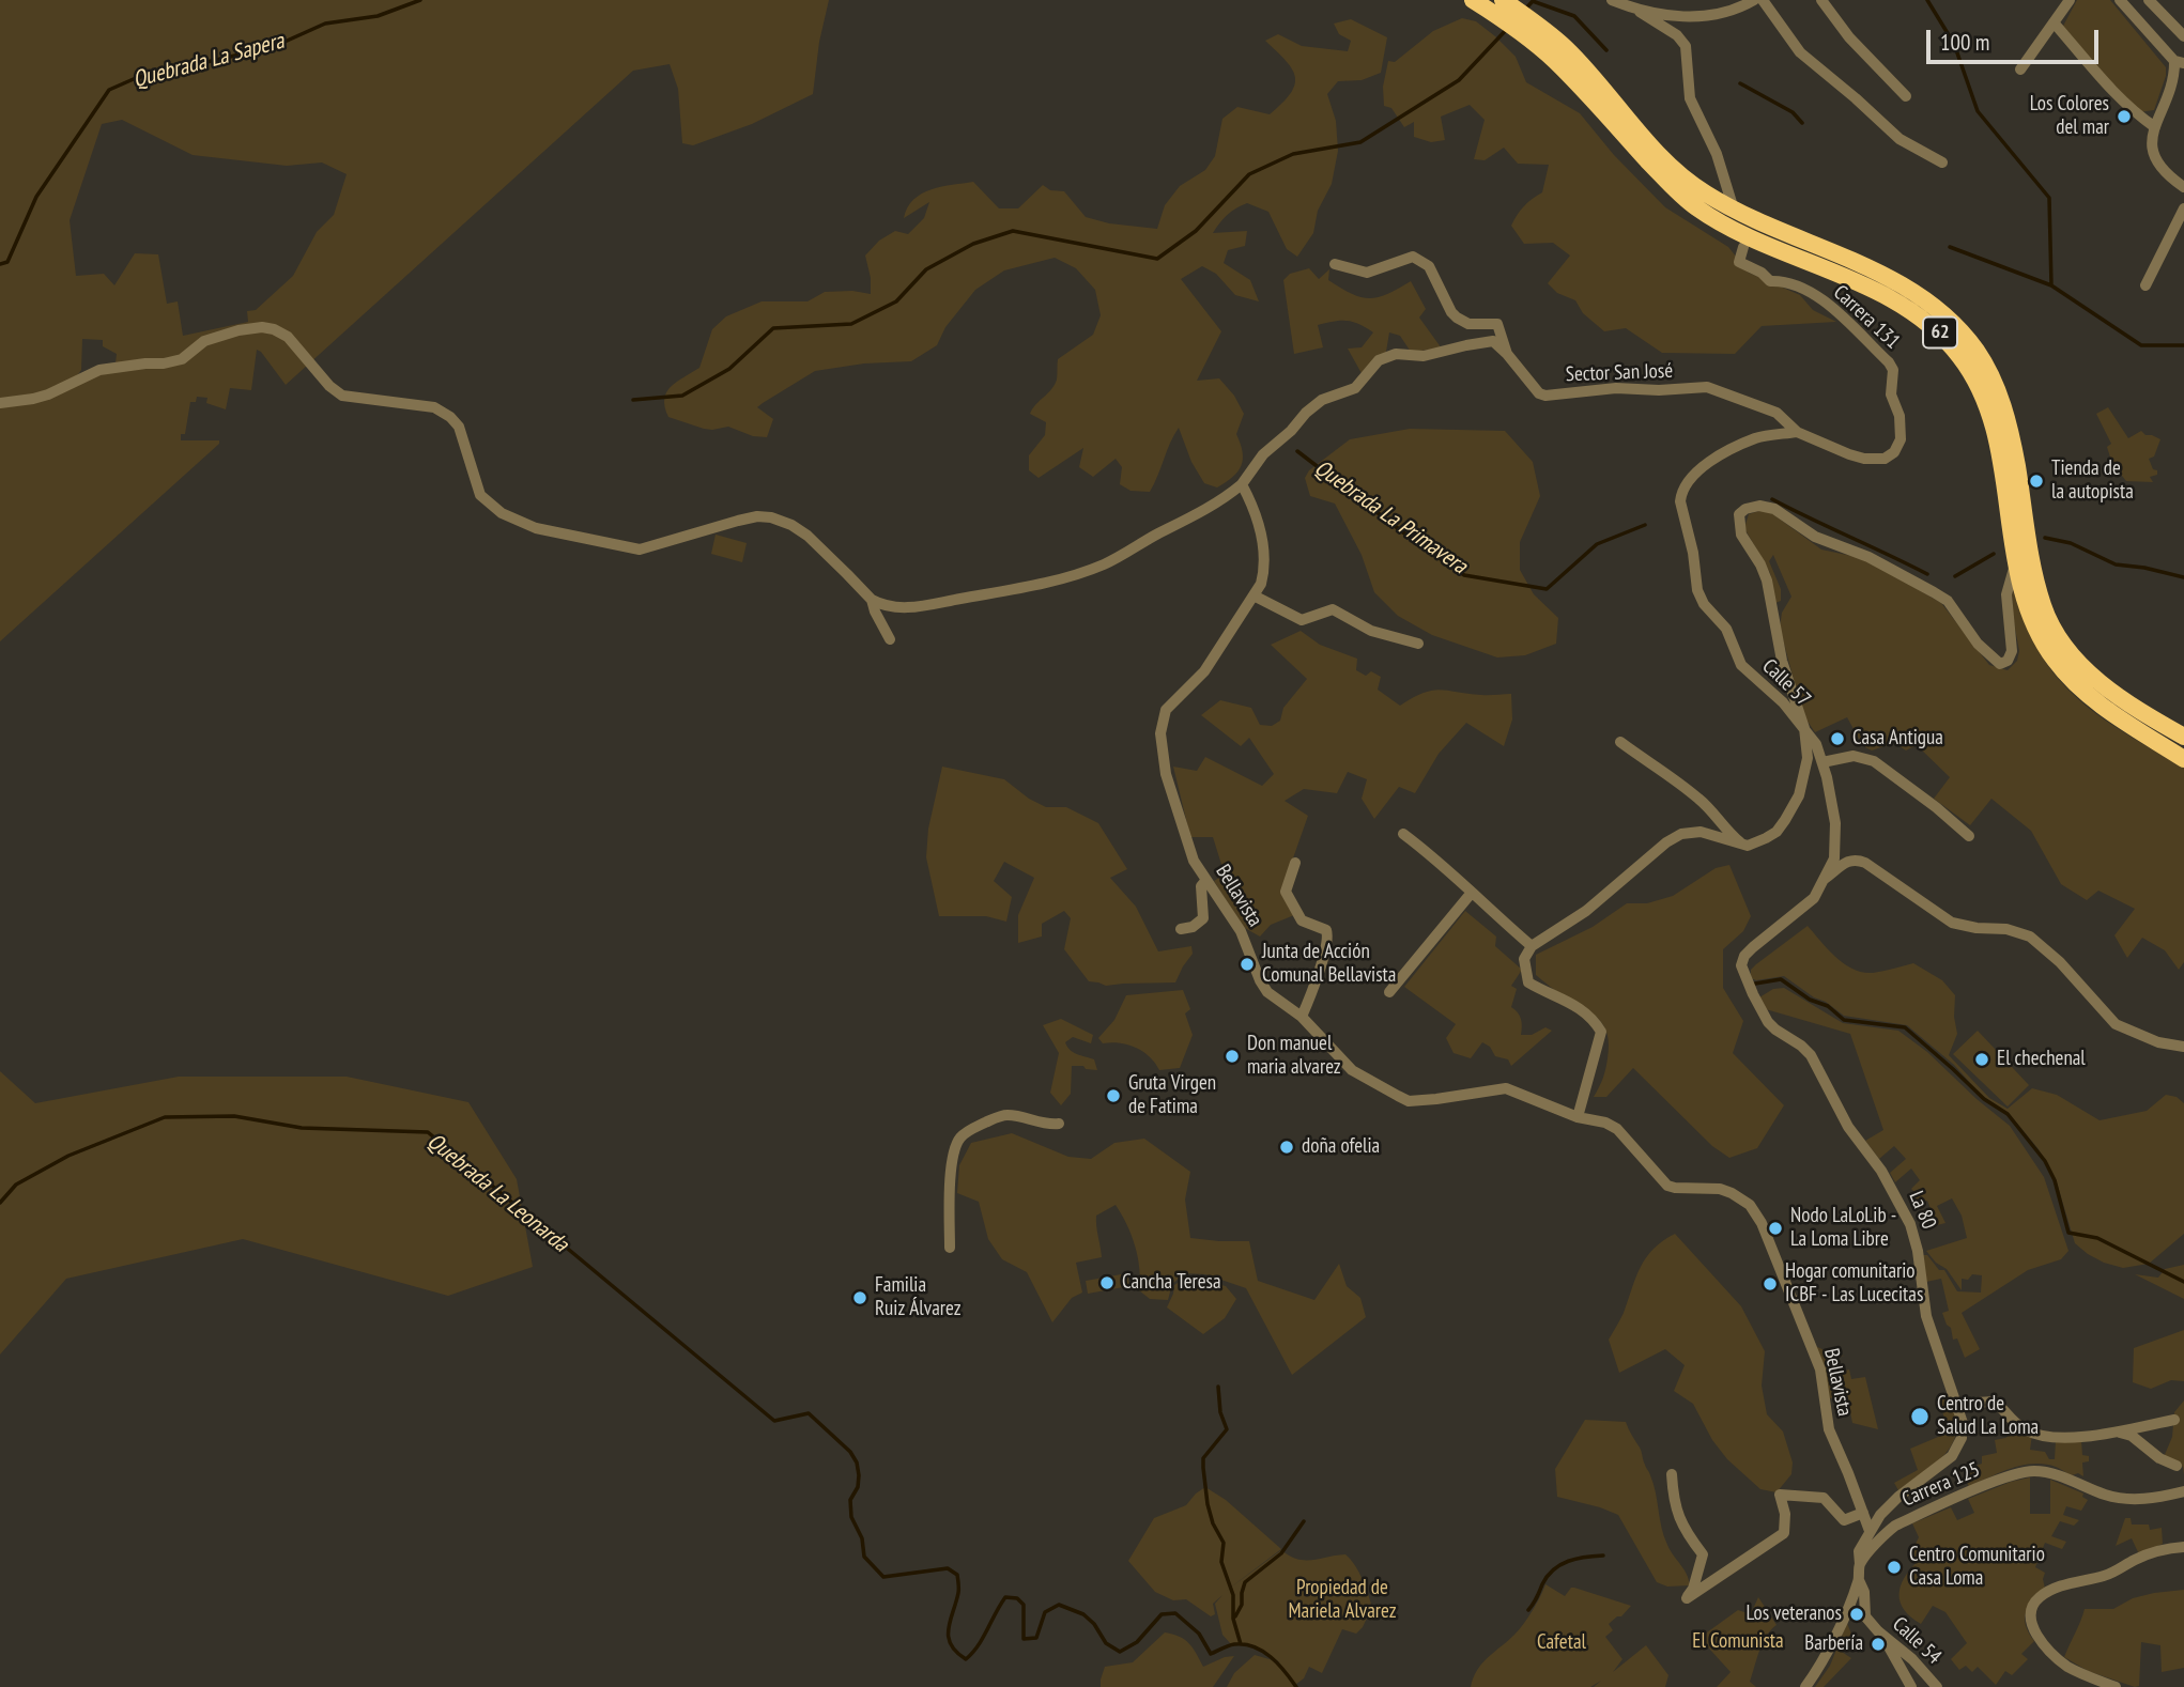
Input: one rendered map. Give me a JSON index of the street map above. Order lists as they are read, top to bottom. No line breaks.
{"streets":{"highway":["62"],"street":["Carrera 131","Sector San José","Calle 57","Bellavista","La 80","Carrera 125","Calle 54"]},"crossings":[["Carrera 131","Sector San José"],["Carrera 131","Calle 57"],["Sector San José","Calle 57"],["Calle 57","La 80"],["Bellavista","La 80"]],"water":["Quebrada La Sapera","Quebrada La Primavera","Quebrada La Leonarda"],"parks":["Propiedad de Mariela Alvarez","El Comunista","Cafetal"],"places":["Los Colores del mar","Tienda de la autopista","Casa Antigua","Junta de Acción Comunal Bellavista","Don manuel maria alvarez","El chechenal","Gruta Virgen de Fatima","doña ofelia","Nodo LaLoLib - La Loma Libre","Cancha Teresa","Hogar comunitario ICBF - Las Lucecitas","Familia Ruiz Álvarez","Centro de Salud La Loma","Centro Comunitario Casa Loma","Los veteranos","Barbería"],"scale_bar":"100 m"}
